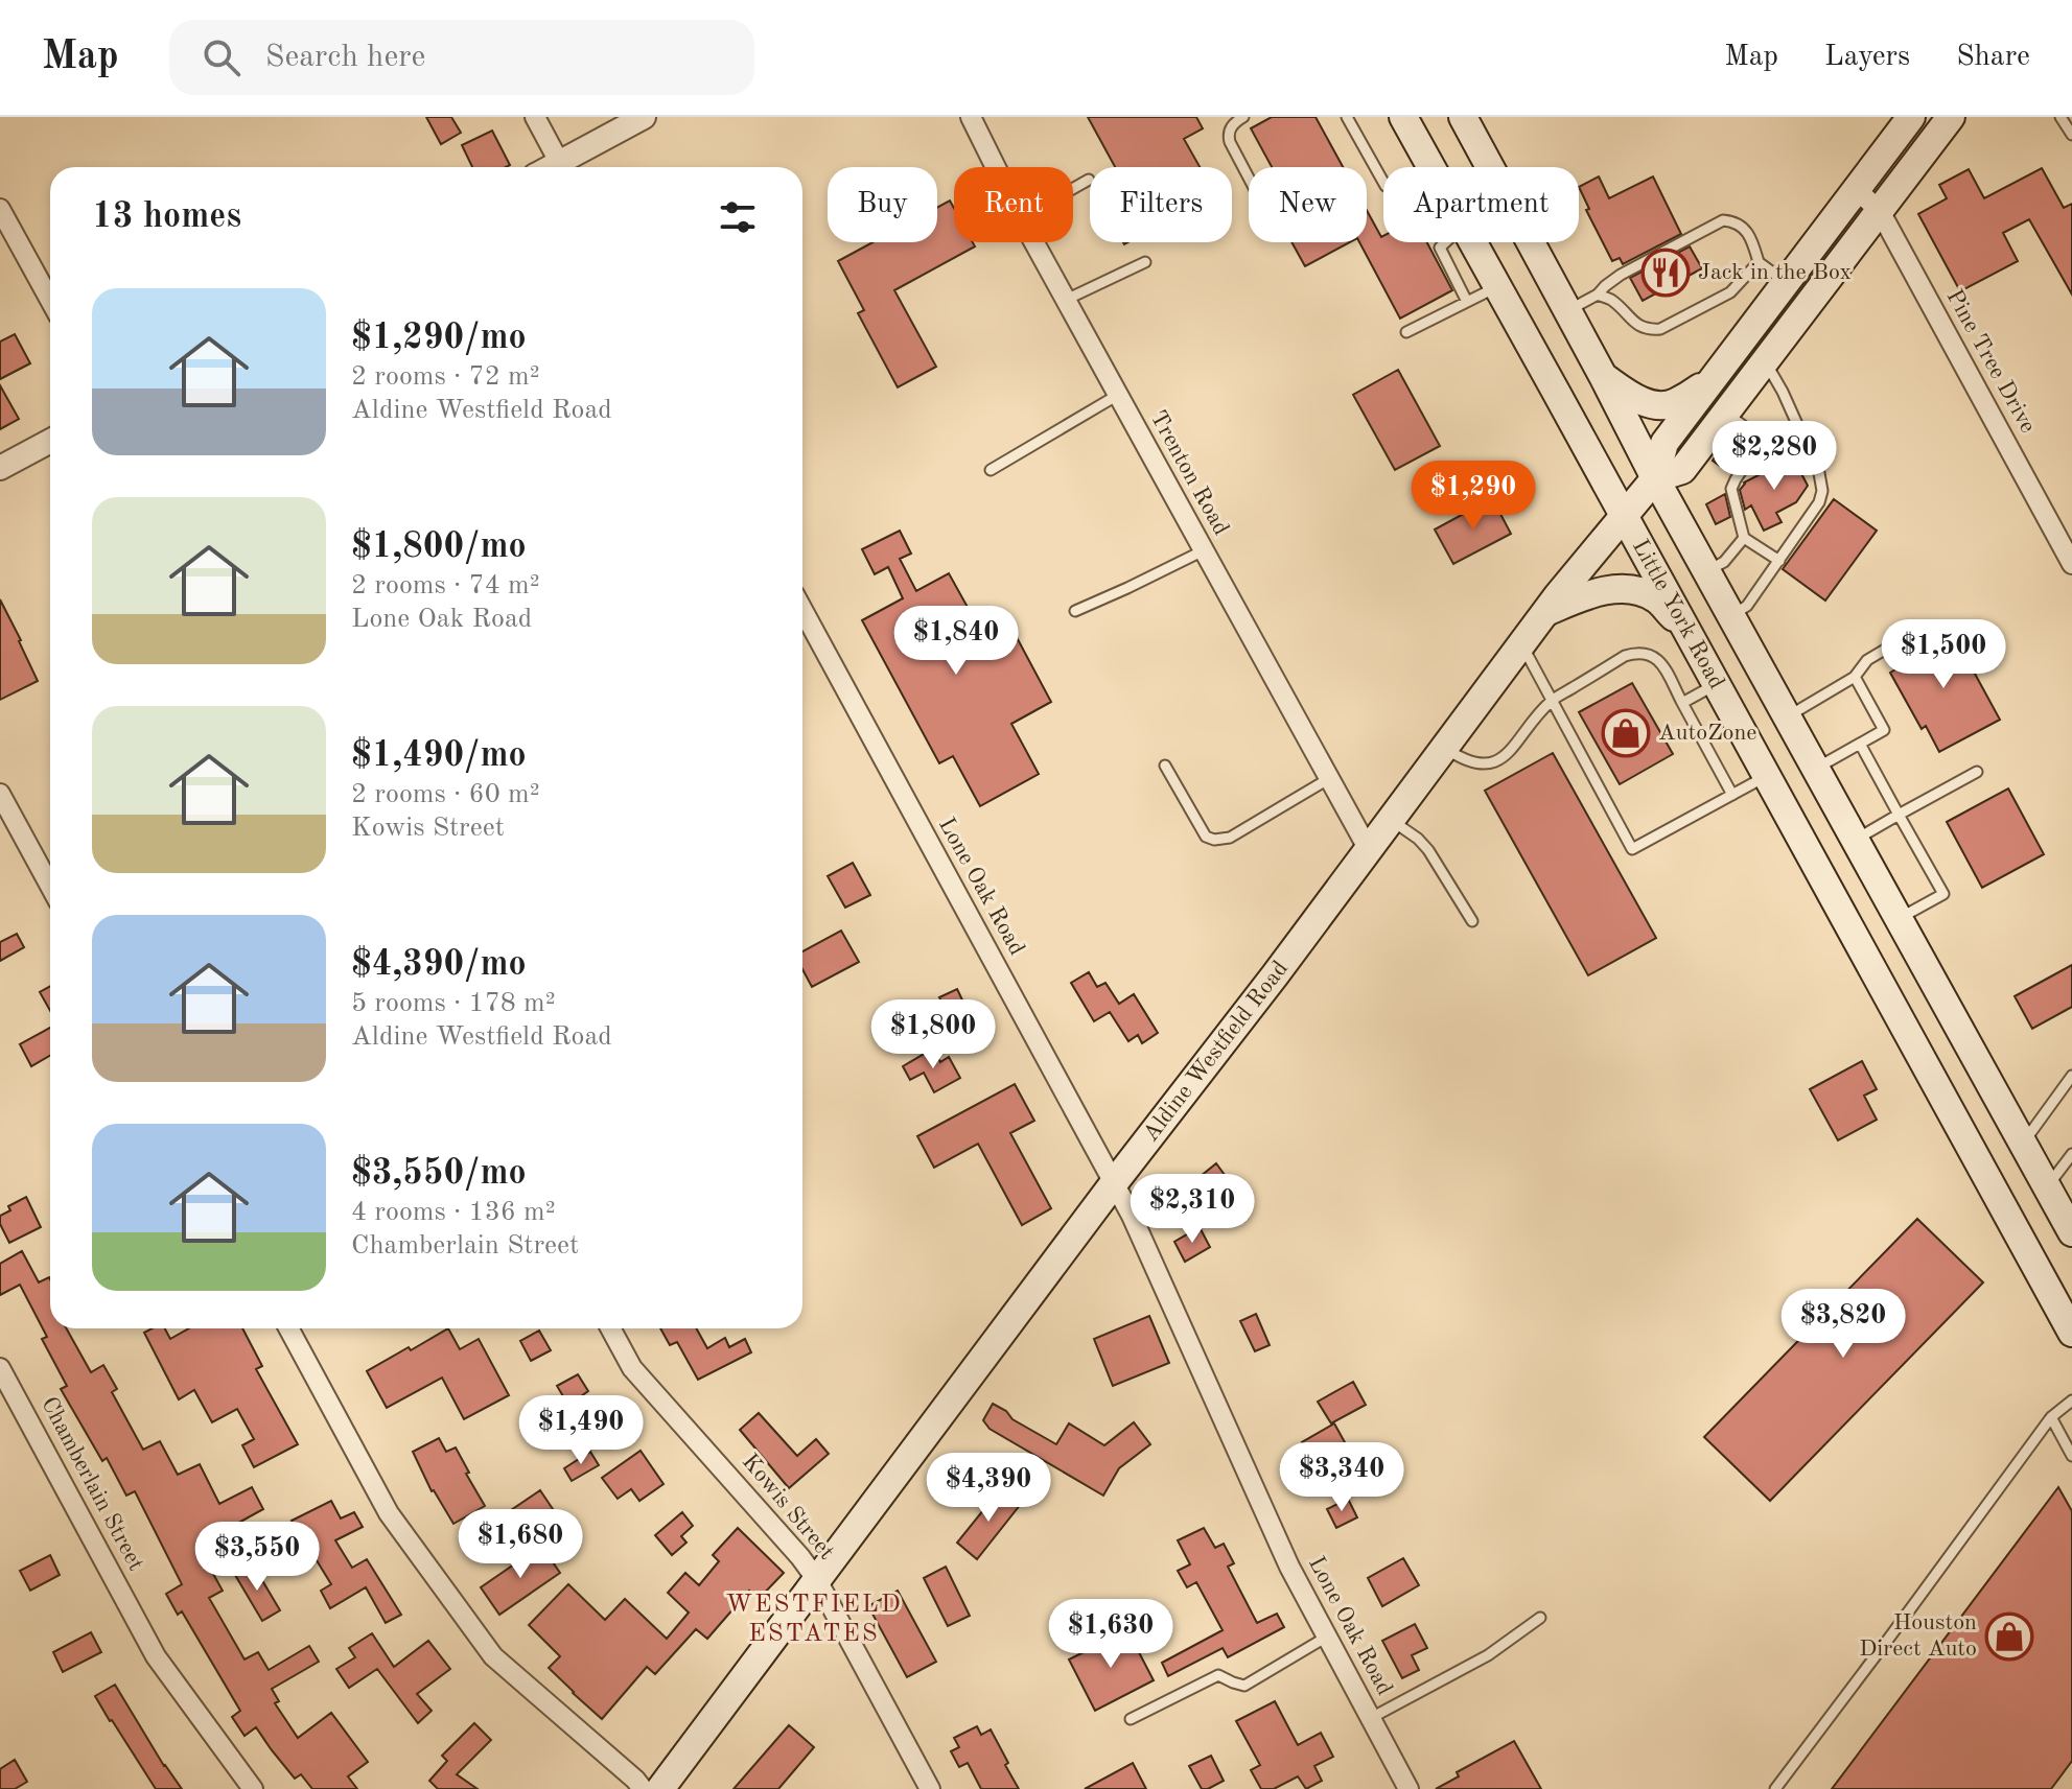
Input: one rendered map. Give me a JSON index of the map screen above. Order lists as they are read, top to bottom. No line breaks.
{"streets":{"main road":["Little York Road","Aldine Westfield Road"],"street":["Pine Tree Drive","Trenton Road","Lone Oak Road","Chamberlain Street","Kowis Street"]},"crossings":[["Pine Tree Drive","Aldine Westfield Road"],["Trenton Road","Aldine Westfield Road"],["Little York Road","Aldine Westfield Road"],["Lone Oak Road","Aldine Westfield Road"],["Aldine Westfield Road","Kowis Street"]],"districts":["WESTFIELD ESTATES"],"places":{"restaurant":["Jack in the Box"],"shop":["AutoZone","Houston Direct Auto"]},"page":{"header":"Map","search":"Search here","nav":["Map","Layers","Share"],"chip":["Buy","Rent","Filters","New","Apartment"],"heading":"13 homes","list":[{"name":"$1,290/mo","note":"2 rooms · 72 m² · Aldine Westfield Road"},{"name":"$1,800/mo","note":"2 rooms · 74 m² · Lone Oak Road"},{"name":"$1,490/mo","note":"2 rooms · 60 m² · Kowis Street"},{"name":"$4,390/mo","note":"5 rooms · 178 m² · Aldine Westfield Road"},{"name":"$3,550/mo","note":"4 rooms · 136 m² · Chamberlain Street"}],"price":["$2,280","$1,290","$1,840","$1,500","$1,800","$2,310","$3,820","$1,490","$3,340","$4,390","$1,680","$3,550","$1,630"]}}
